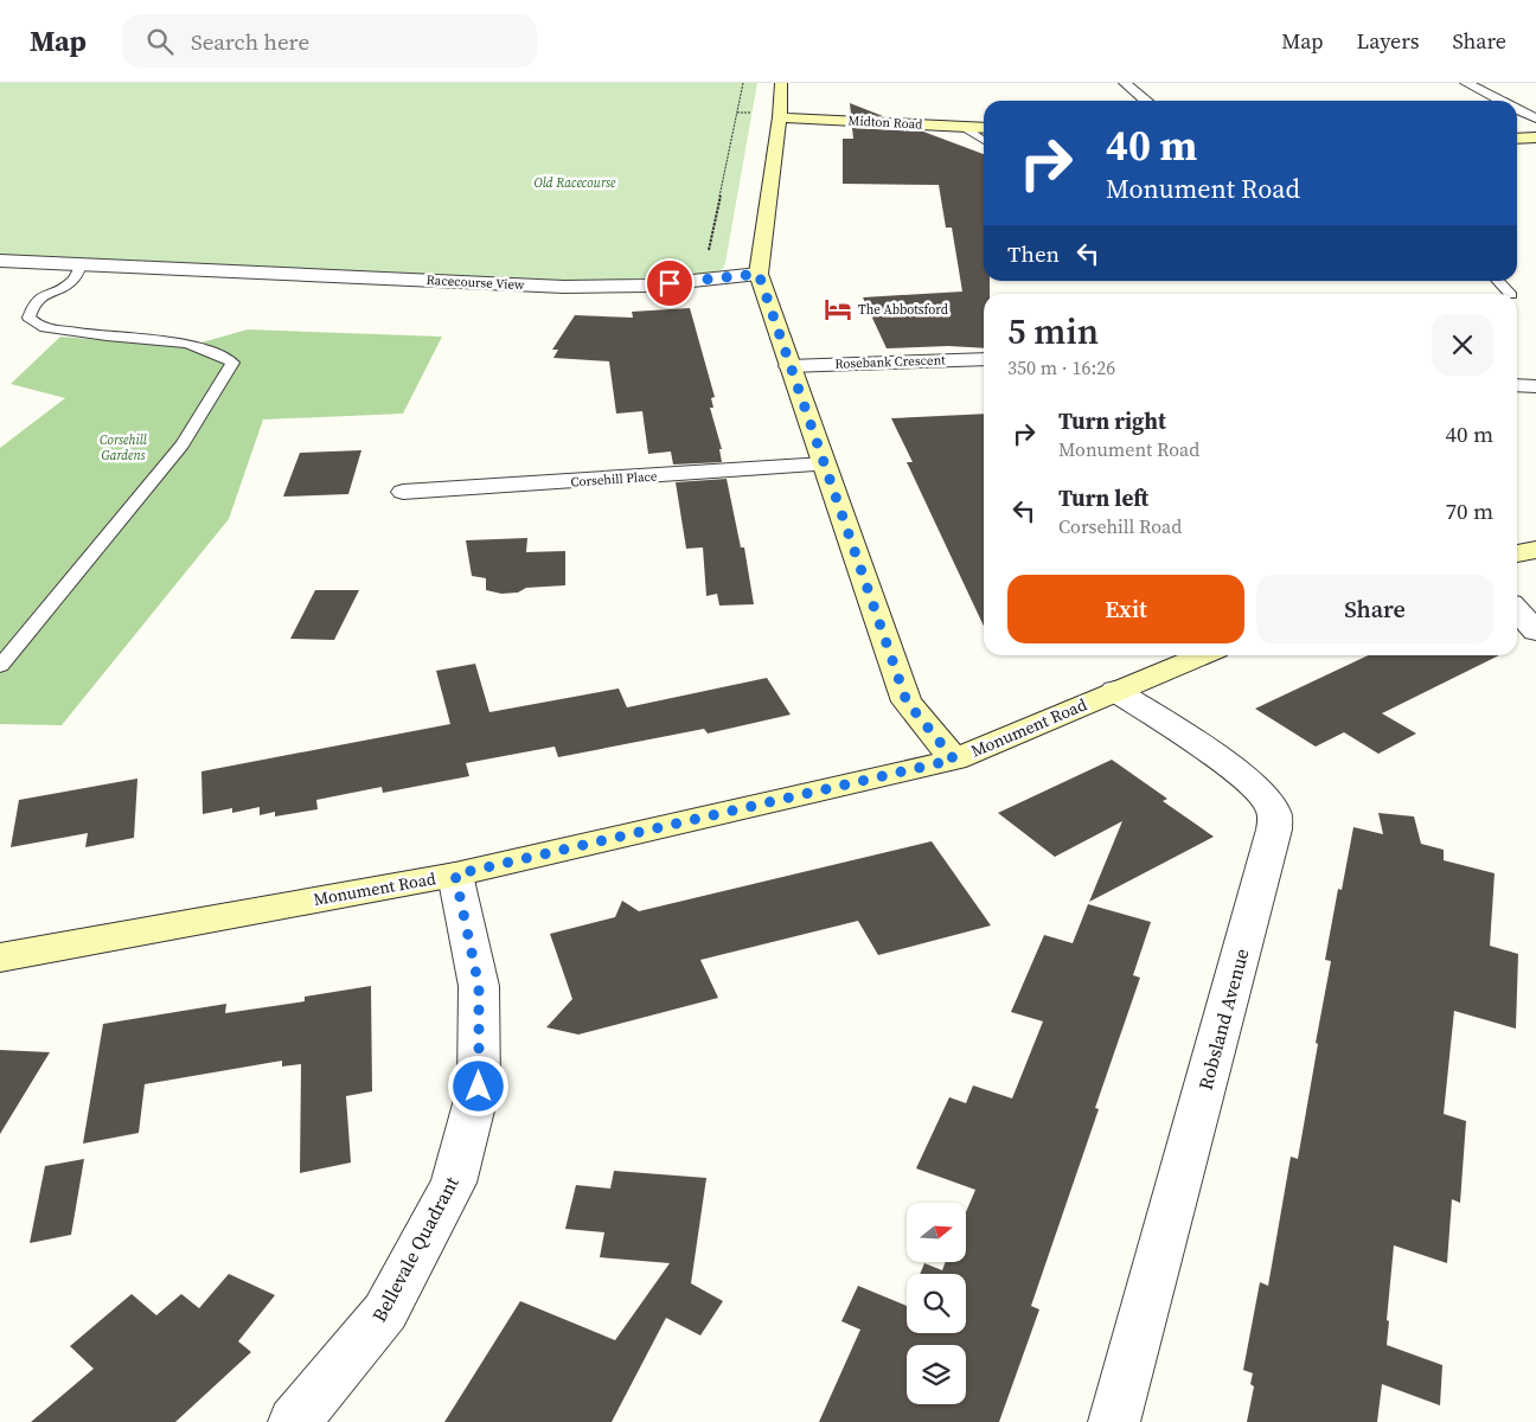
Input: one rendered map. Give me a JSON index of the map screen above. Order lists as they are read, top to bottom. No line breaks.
{"streets":{"street":["Midton Road","Racecourse View","Rosebank Crescent","Corsehill Place","Monument Road","Robsland Avenue","Bellevale Quadrant"]},"crossings":[["Monument Road","Robsland Avenue"],["Monument Road","Bellevale Quadrant"]],"parks":["Old Racecourse","Corsehill Gardens"],"places":{"hotel":["The Abbotsford"]},"north":"right","page":{"header":"Map","search":"Search here","nav":["Map","Layers","Share"],"turn":["40 m","Monument Road"],"then":"Then","heading":["5 min","350 m · 16:26"],"list":[{"name":"Turn right","note":"Monument Road","value":"40 m"},{"name":"Turn left","note":"Corsehill Road","value":"70 m"}],"buttons":["Exit","Share"]}}
